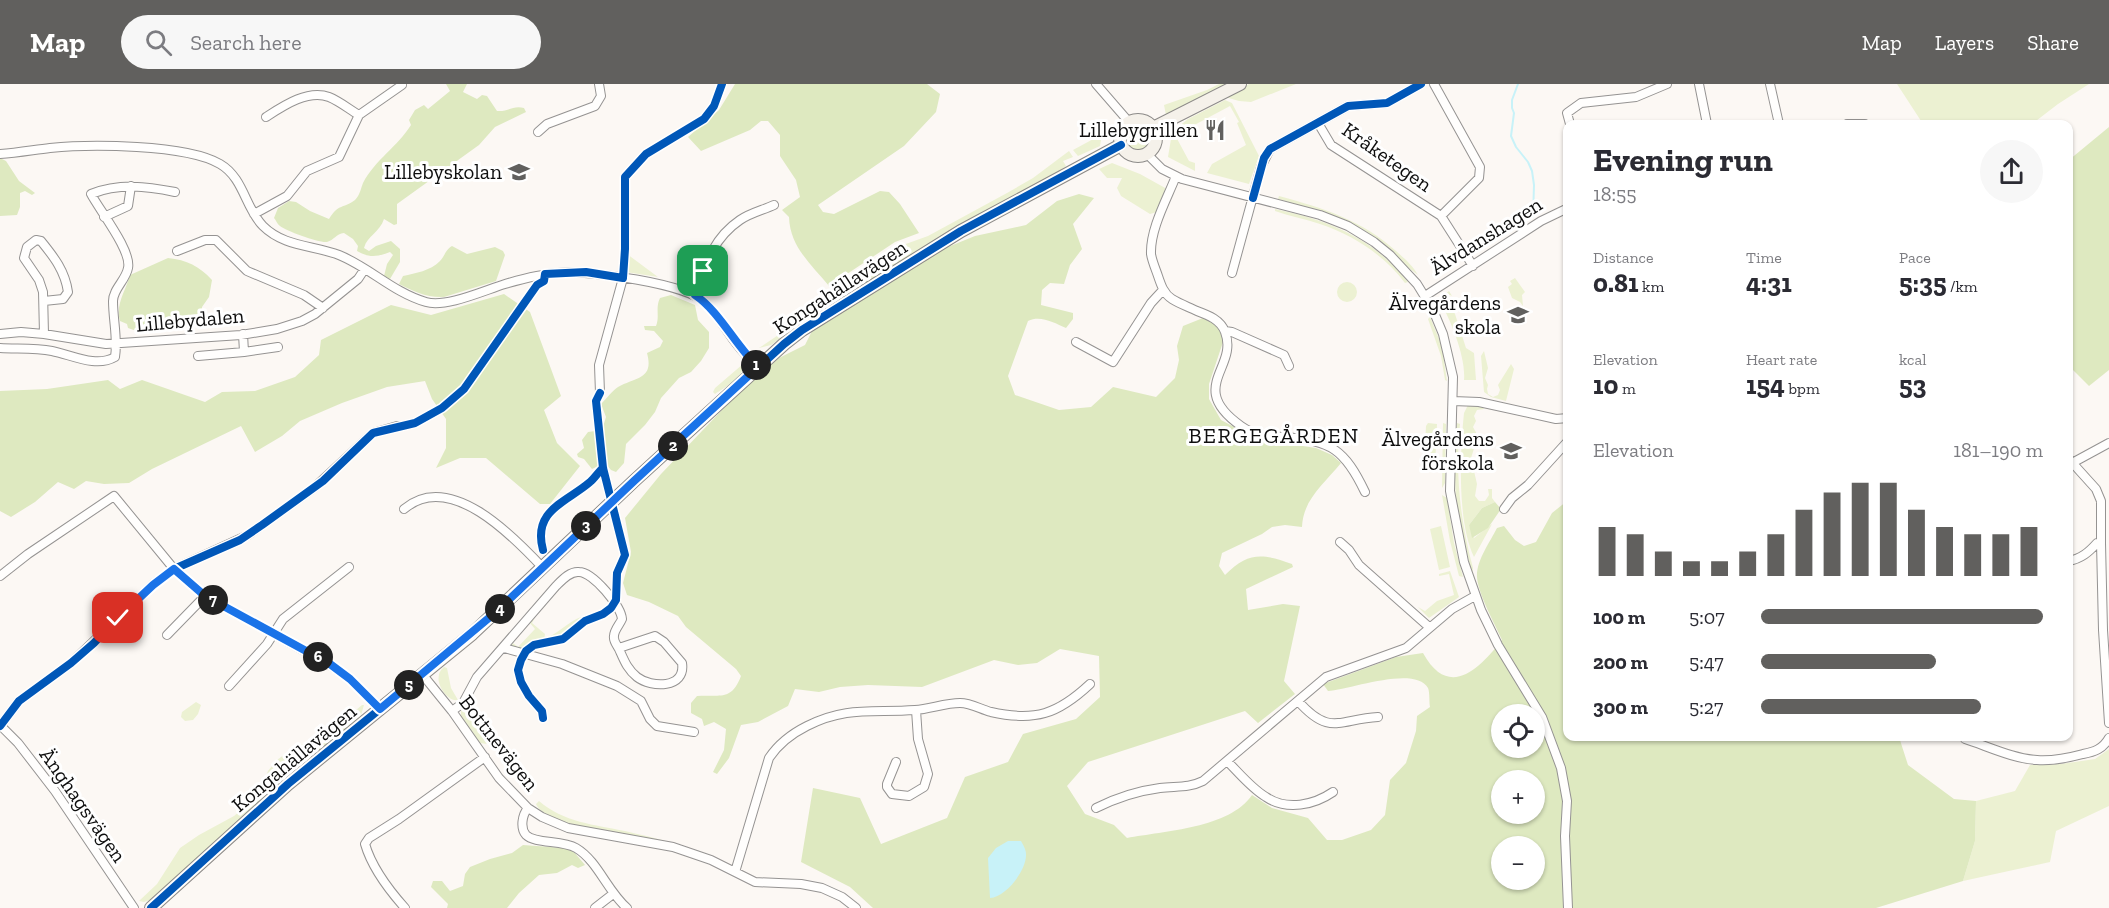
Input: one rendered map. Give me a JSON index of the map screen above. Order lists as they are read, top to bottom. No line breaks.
{"streets":{"street":["Kråketegen","Älvdanshagen","Kongahällavägen","Lillebydalen","Bottnevägen","Änghagsvägen"]},"crossings":[["Kråketegen","Älvdanshagen"],["Kongahällavägen","Bottnevägen"]],"districts":["BERGEGÅRDEN"],"places":{"restaurant":["Lillebygrillen"],"school or university":["Lillebyskolan","Älvegårdens skola","Älvegårdens förskola"]},"page":{"header":"Map","search":"Search here","nav":["Map","Layers","Share"],"heading":["Evening run","18:55"],"stats":[["Distance","0.81 km"],["Time","4:31"],["Pace","5:35 /km"],["Elevation","10 m"],["Heart rate","154 bpm"],["kcal","53"]],"pins":["1","2","3","7","4","6","5"],"chart":["Elevation","181–190 m"],"list":[{"name":"100 m","note":"5:07"},{"name":"200 m","note":"5:47"},{"name":"300 m","note":"5:27"}],"map_buttons":["+","−"]}}
